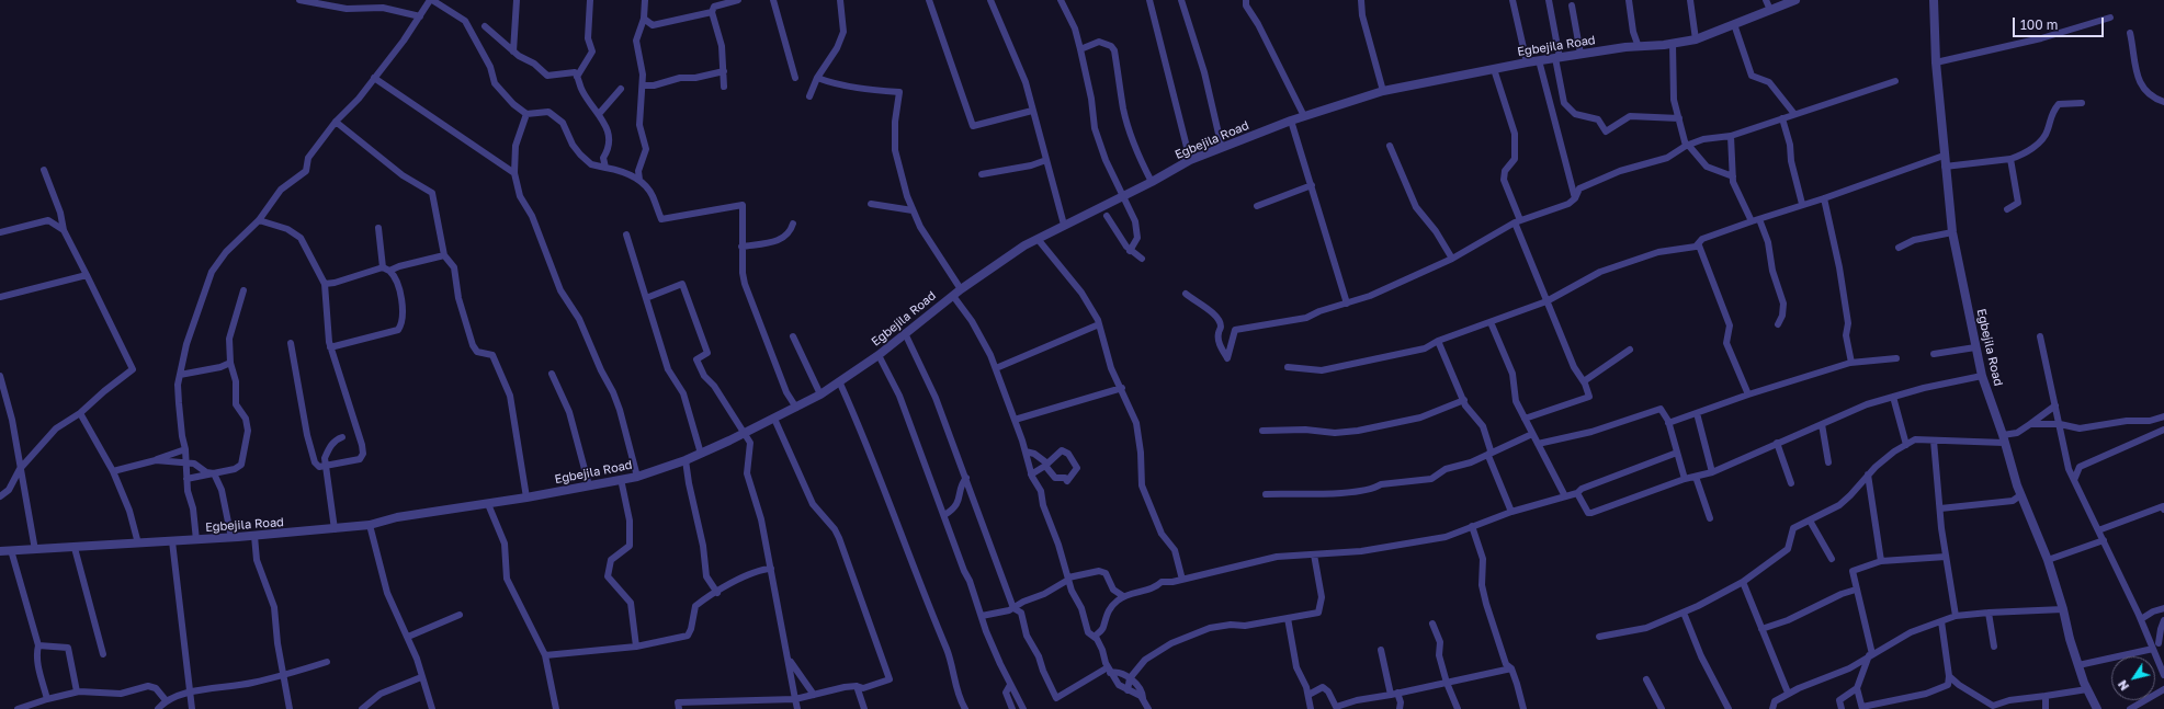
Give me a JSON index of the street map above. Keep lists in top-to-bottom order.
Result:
{
  "streets": {
    "street": ["Egbejila Road"]
  },
  "scale_bar": "100 m",
  "north": "bottom left"
}
